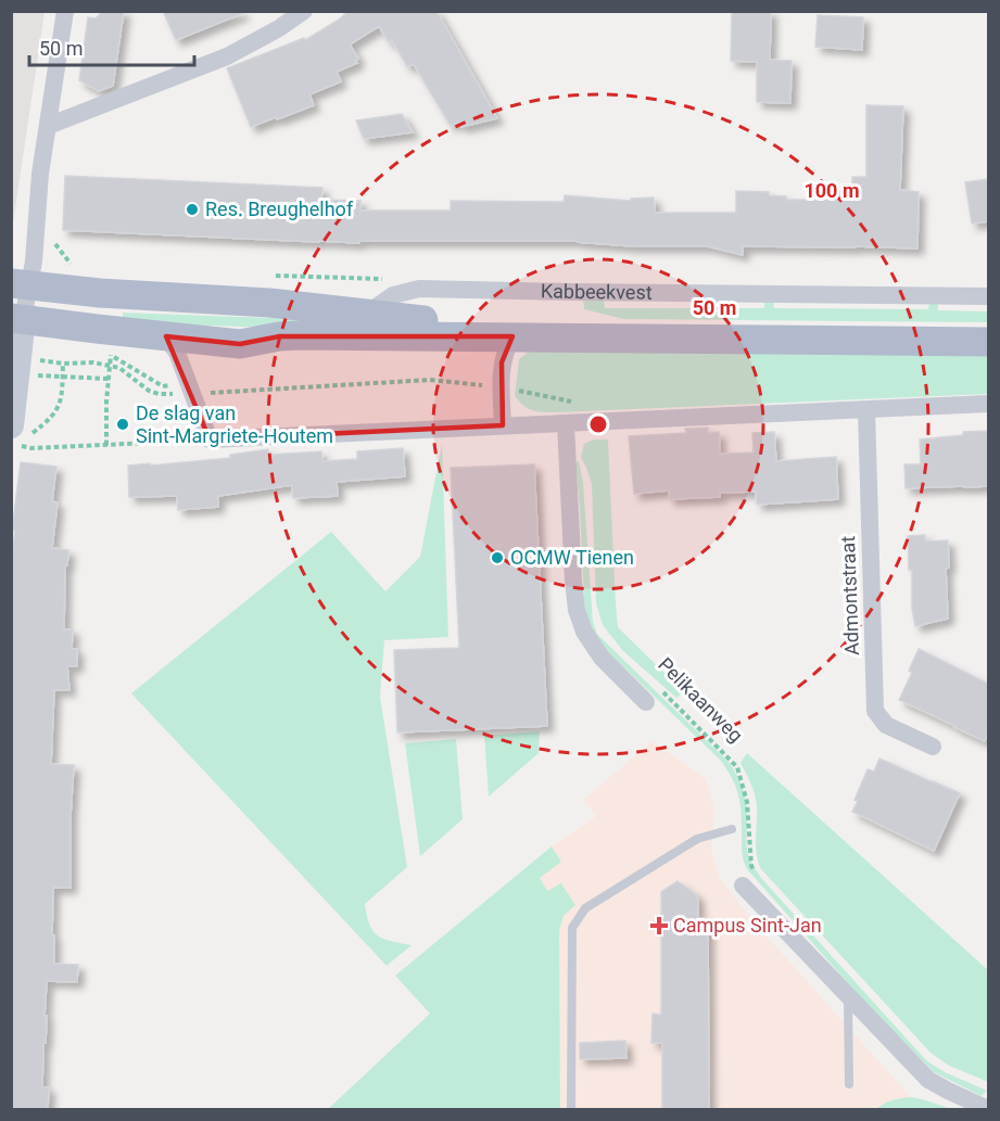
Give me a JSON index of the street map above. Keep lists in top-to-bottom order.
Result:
{
  "streets": {
    "main road": ["Kabbeekvest"],
    "street": ["Admontstraat", "Pelikaanweg"]
  },
  "places": {
    "other": ["Res. Breughelhof", "De slag van Sint-Margriete-Houtem", "OCMW Tienen"],
    "health": ["Campus Sint-Jan"]
  },
  "scale_bar": "50 m",
  "rings": ["100 m", "50 m"]
}
